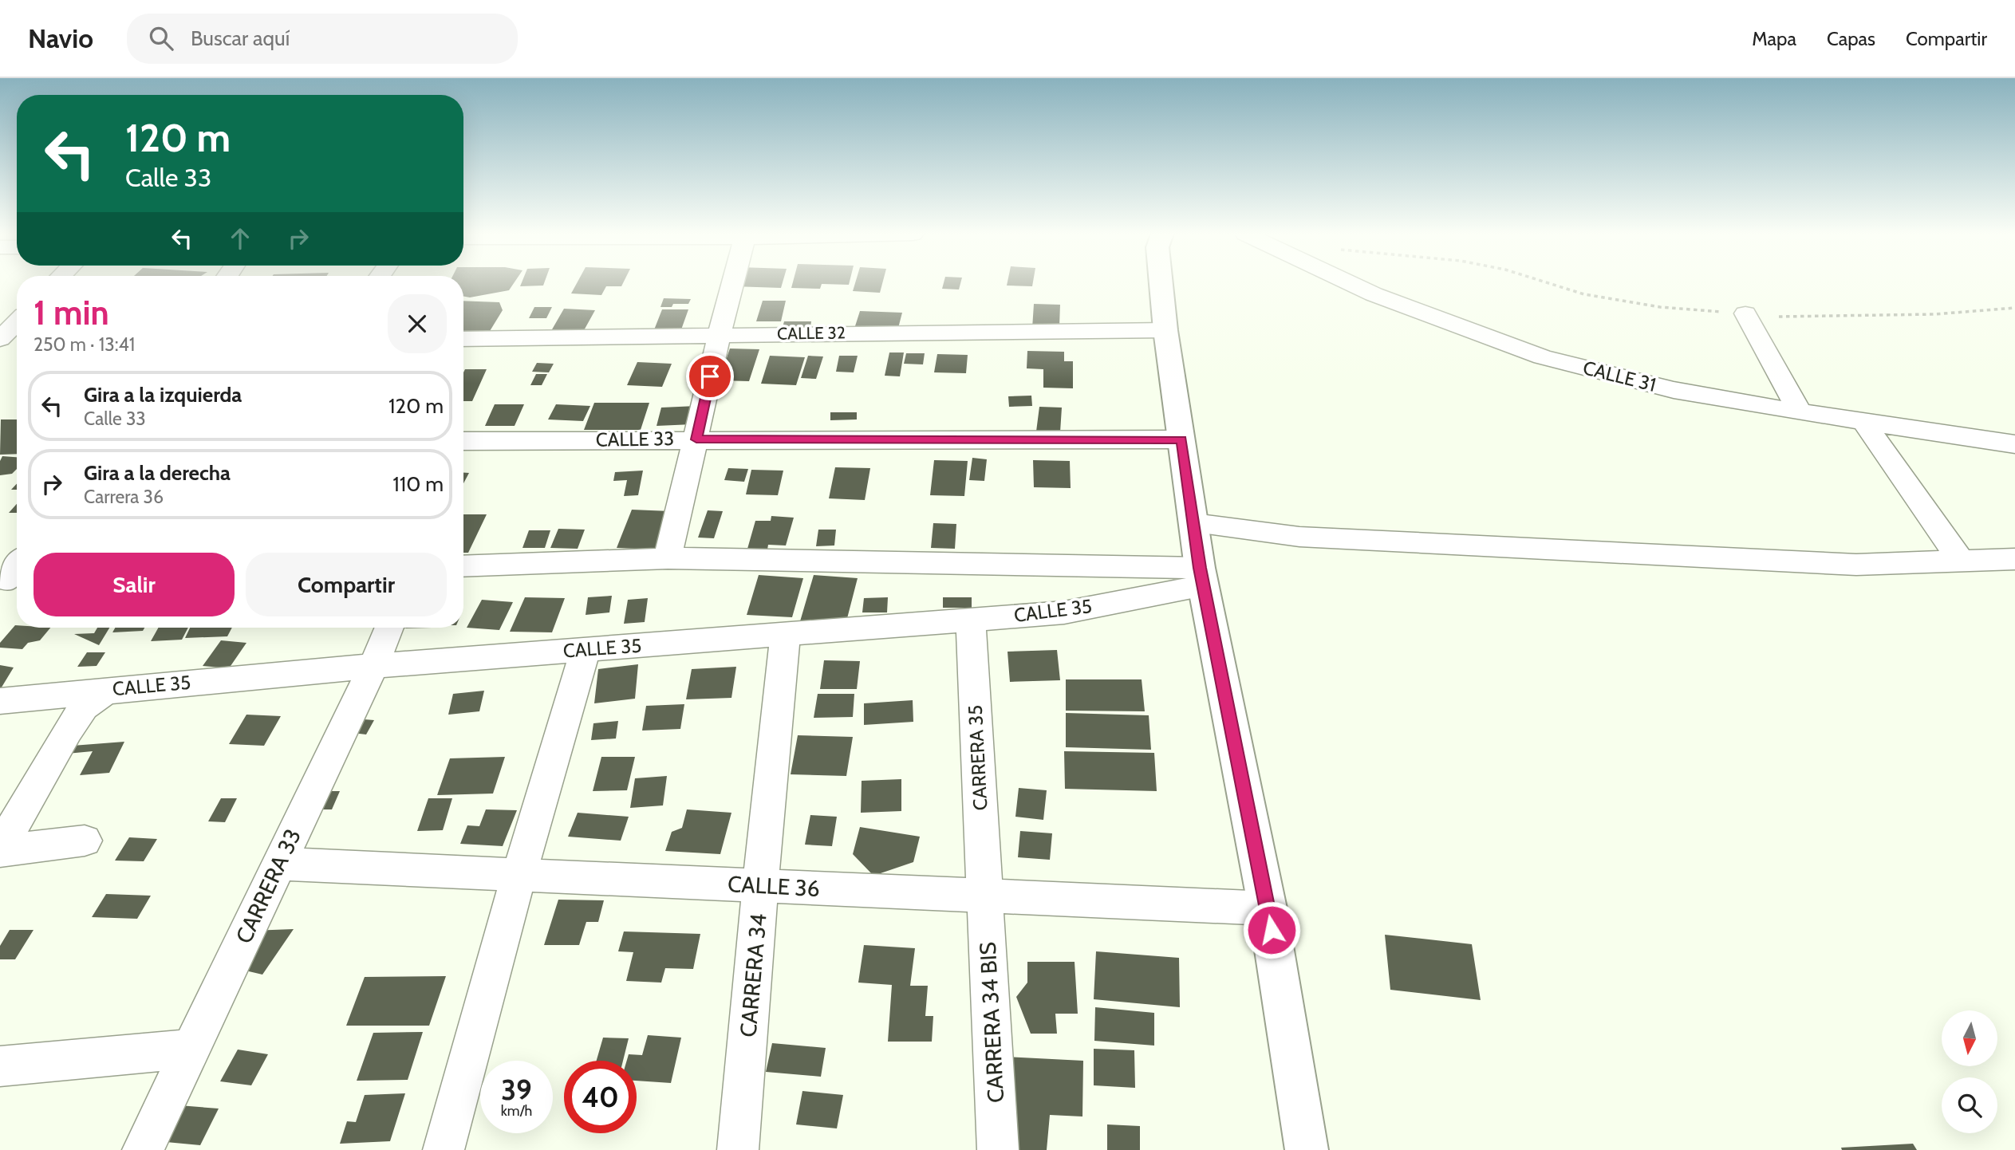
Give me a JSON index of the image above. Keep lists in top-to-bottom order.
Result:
{
  "streets": {
    "street": [
      "CALLE 32",
      "CALLE 31",
      "CALLE 33",
      "CALLE 35",
      "CARRERA 35",
      "CARRERA 33",
      "CALLE 36",
      "CARRERA 34",
      "CARRERA 34 BIS"
    ]
  },
  "crossings": [
    ["CALLE 35", "CARRERA 35"],
    ["CALLE 35", "CARRERA 33"],
    ["CALLE 35", "CARRERA 34"],
    ["CARRERA 35", "CALLE 36"],
    ["CARRERA 35", "CARRERA 34 BIS"],
    ["CARRERA 33", "CALLE 36"],
    ["CALLE 36", "CARRERA 34"],
    ["CALLE 36", "CARRERA 34 BIS"]
  ],
  "north": "bottom",
  "page": {
    "header": "Navio",
    "search": "Buscar aquí",
    "nav": ["Mapa", "Capas", "Compartir"],
    "turn": ["120 m", "Calle 33"],
    "heading": ["1 min", "250 m · 13:41"],
    "list": [
      {
        "name": "Gira a la izquierda",
        "note": "Calle 33",
        "value": "120 m"
      },
      {
        "name": "Gira a la derecha",
        "note": "Carrera 36",
        "value": "110 m"
      }
    ],
    "buttons": ["Salir", "Compartir"],
    "speed": "39 km/h",
    "limit": "40"
  }
}
